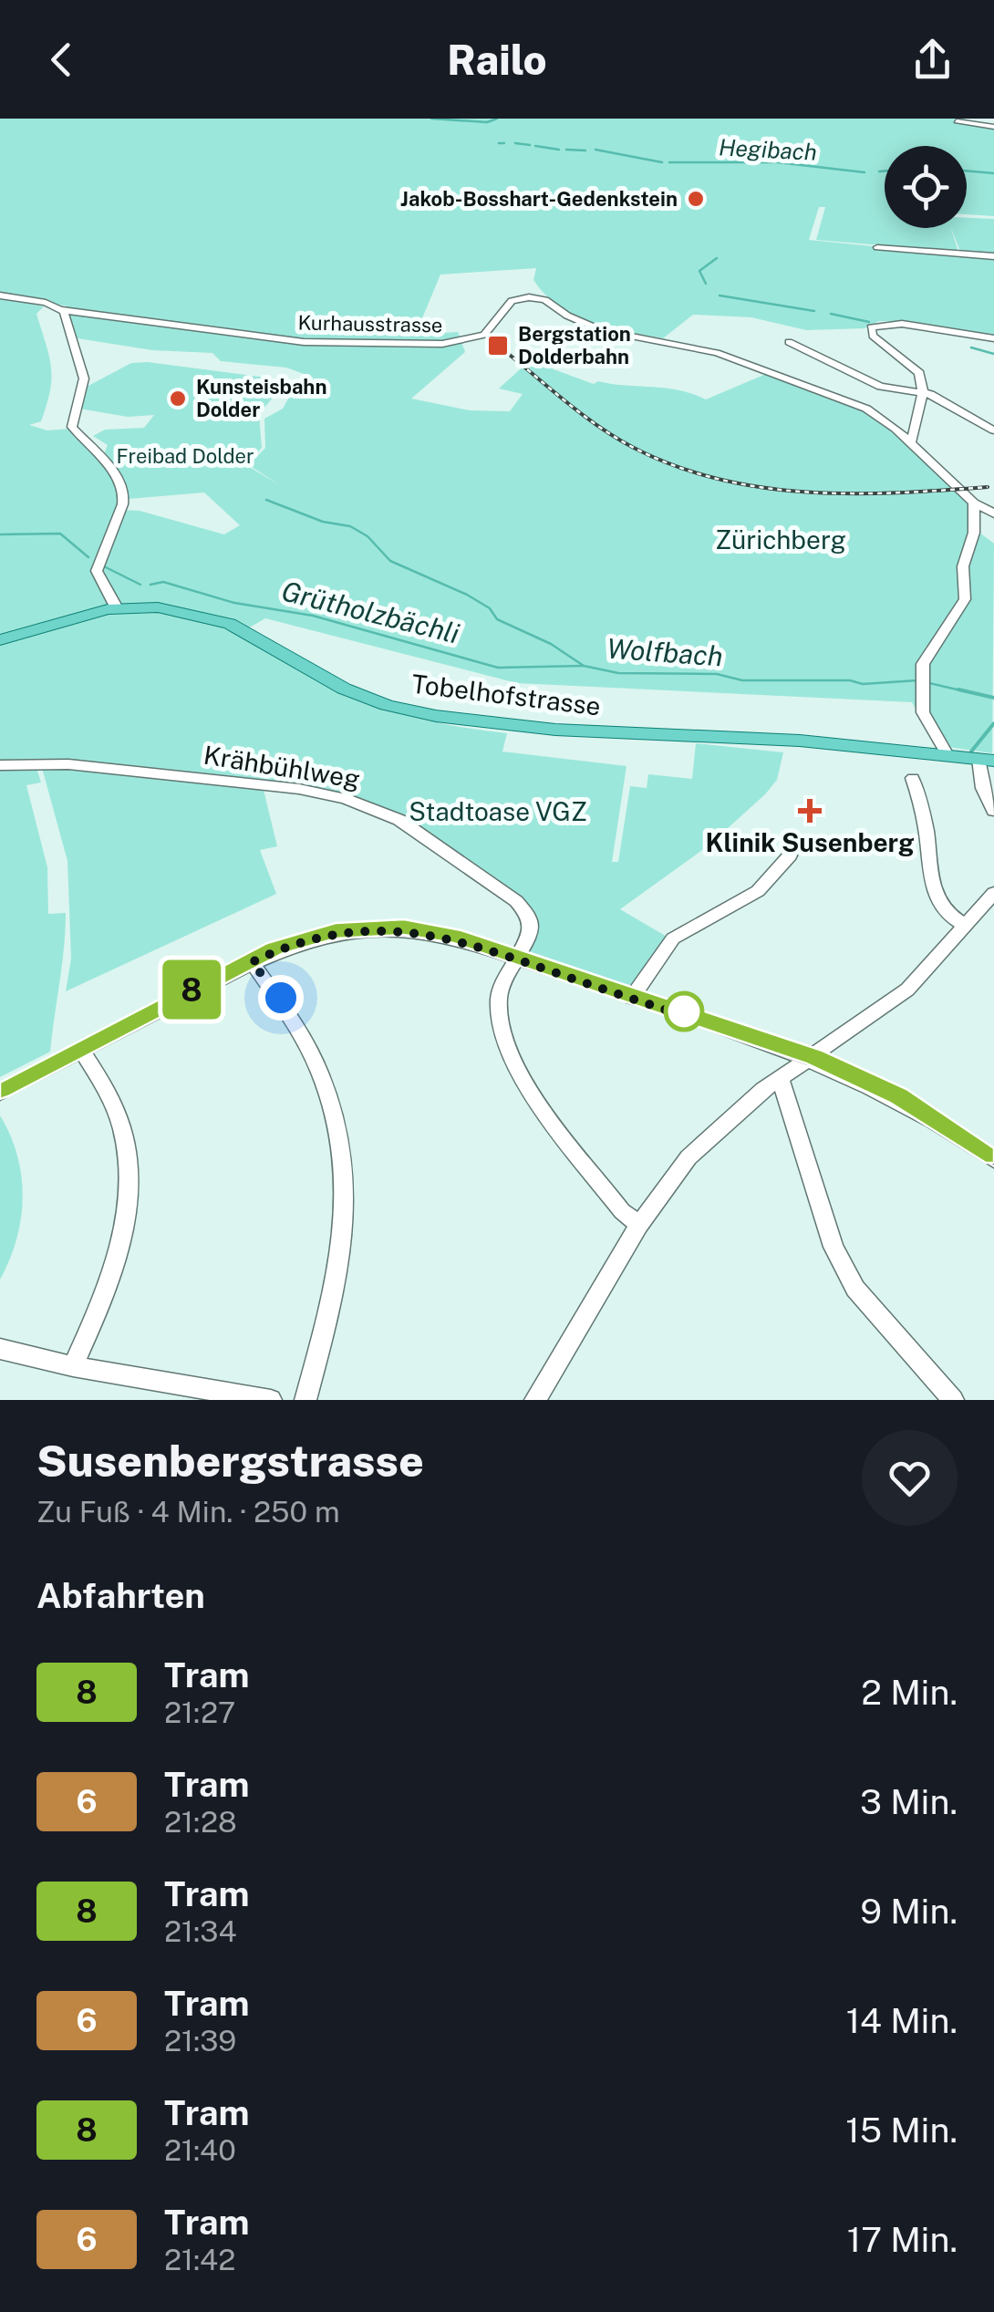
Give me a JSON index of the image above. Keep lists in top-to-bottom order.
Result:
{
  "streets": {
    "main road": ["Tobelhofstrasse"],
    "street": ["Kurhausstrasse", "Krähbühlweg"]
  },
  "water": ["Hegibach", "Grütholzbächli", "Wolfbach"],
  "parks": ["Freibad Dolder", "Zürichberg", "Stadtoase VGZ"],
  "places": {
    "other": ["Jakob-Bosshart-Gedenkstein", "Kunsteisbahn Dolder"],
    "transit": ["Bergstation Dolderbahn"],
    "health": ["Klinik Susenberg"]
  },
  "lines": ["tram line 8"],
  "page": {
    "header": "Railo",
    "on_map": "8",
    "heading": [
      ["Susenbergstrasse", "Zu Fuß · 4 Min. · 250 m"],
      "Abfahrten"
    ],
    "list": [
      {
        "mark": "8",
        "name": "Tram",
        "note": "21:27",
        "value": "2 Min."
      },
      {
        "mark": "6",
        "name": "Tram",
        "note": "21:28",
        "value": "3 Min."
      },
      {
        "mark": "8",
        "name": "Tram",
        "note": "21:34",
        "value": "9 Min."
      },
      {
        "mark": "6",
        "name": "Tram",
        "note": "21:39",
        "value": "14 Min."
      },
      {
        "mark": "8",
        "name": "Tram",
        "note": "21:40",
        "value": "15 Min."
      },
      {
        "mark": "6",
        "name": "Tram",
        "note": "21:42",
        "value": "17 Min."
      }
    ]
  }
}
